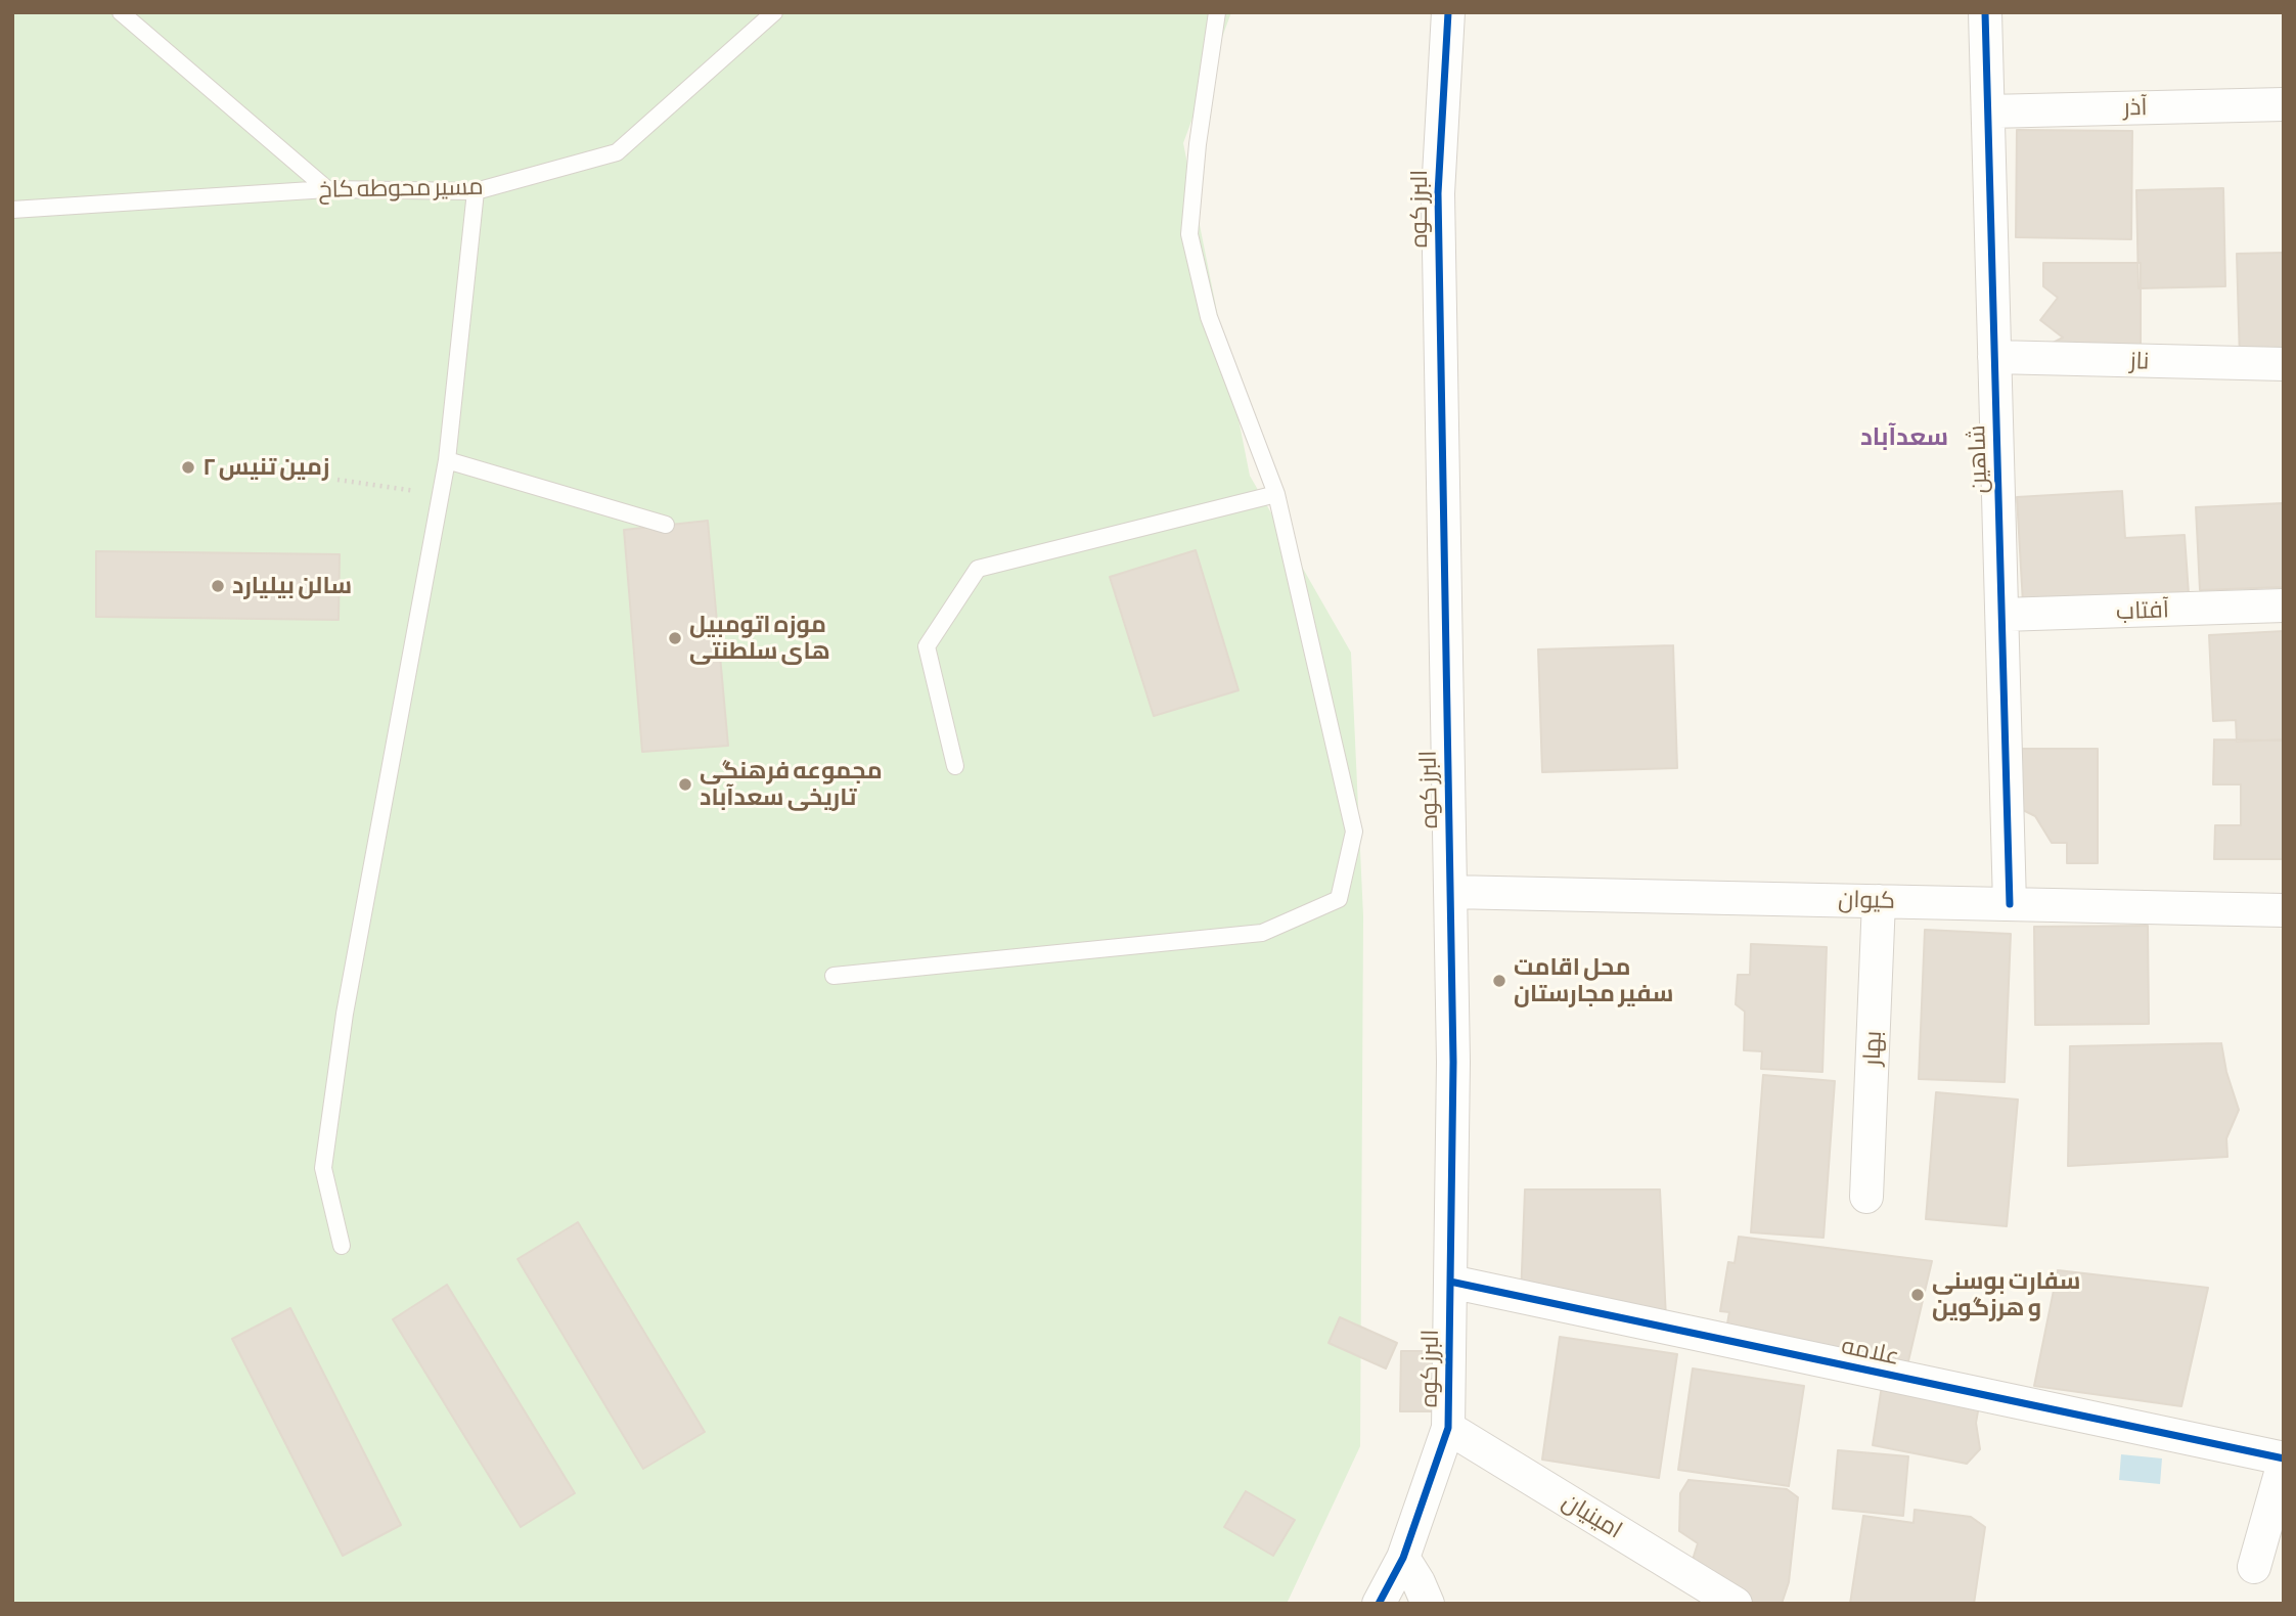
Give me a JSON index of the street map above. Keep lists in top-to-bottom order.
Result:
{
  "streets": {
    "street": [
      "آذر",
      "البرز کوه",
      "ناز",
      "شاهین",
      "آفتاب",
      "کیوان",
      "بهار",
      "علامه",
      "امینیان"
    ],
    "lane": ["مسیر محوطه کاخ"]
  },
  "crossings": [
    ["آذر", "شاهین"],
    ["البرز کوه", "کیوان"],
    ["البرز کوه", "علامه"],
    ["البرز کوه", "امینیان"],
    ["ناز", "شاهین"],
    ["شاهین", "آفتاب"],
    ["شاهین", "کیوان"],
    ["کیوان", "بهار"]
  ],
  "districts": ["سعدآباد"],
  "places": [
    "زمین تنیس ۲",
    "سالن بیلیارد",
    "موزه اتومبیل های سلطنتی",
    "مجموعه فرهنگی تاریخی سعدآباد",
    "محل اقامت سفیر مجارستان",
    "سفارت بوسنی و هرزگوین"
  ]
}
